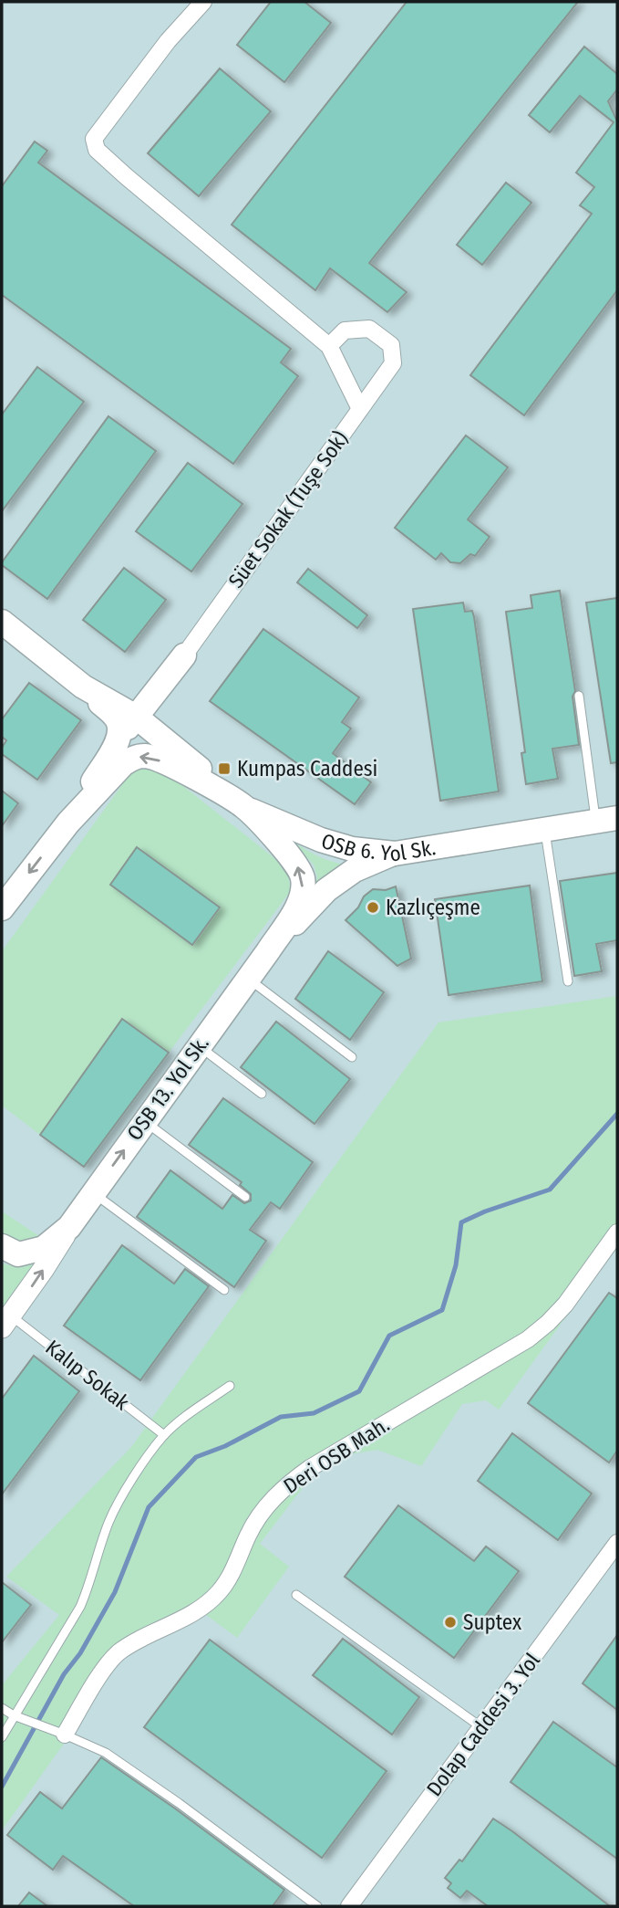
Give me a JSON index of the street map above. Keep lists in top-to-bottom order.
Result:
{
  "streets": {
    "main road": ["OSB 6. Yol Sk.", "OSB 13. Yol Sk."],
    "street": ["Süet Sokak (Tuşe Sok)", "Deri OSB Mah.", "Dolap Caddesi 3. Yol"],
    "lane": ["Kalıp Sokak"]
  },
  "places": {
    "transit": ["Kumpas Caddesi"],
    "other": ["Kazlıçeşme", "Suptex"]
  }
}
